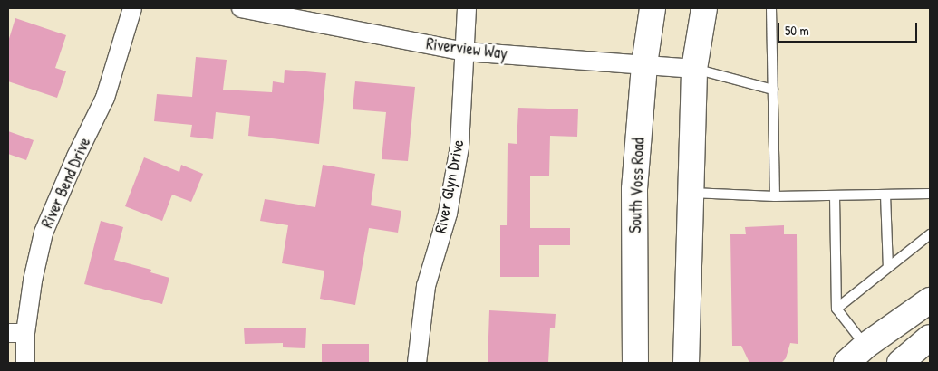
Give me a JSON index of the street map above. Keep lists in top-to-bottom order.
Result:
{
  "streets": {
    "main road": ["South Voss Road"],
    "street": ["Riverview Way", "River Bend Drive", "River Glyn Drive"]
  },
  "crossings": [
    ["Riverview Way", "South Voss Road"],
    ["Riverview Way", "River Glyn Drive"]
  ],
  "scale_bar": "50 m"
}
